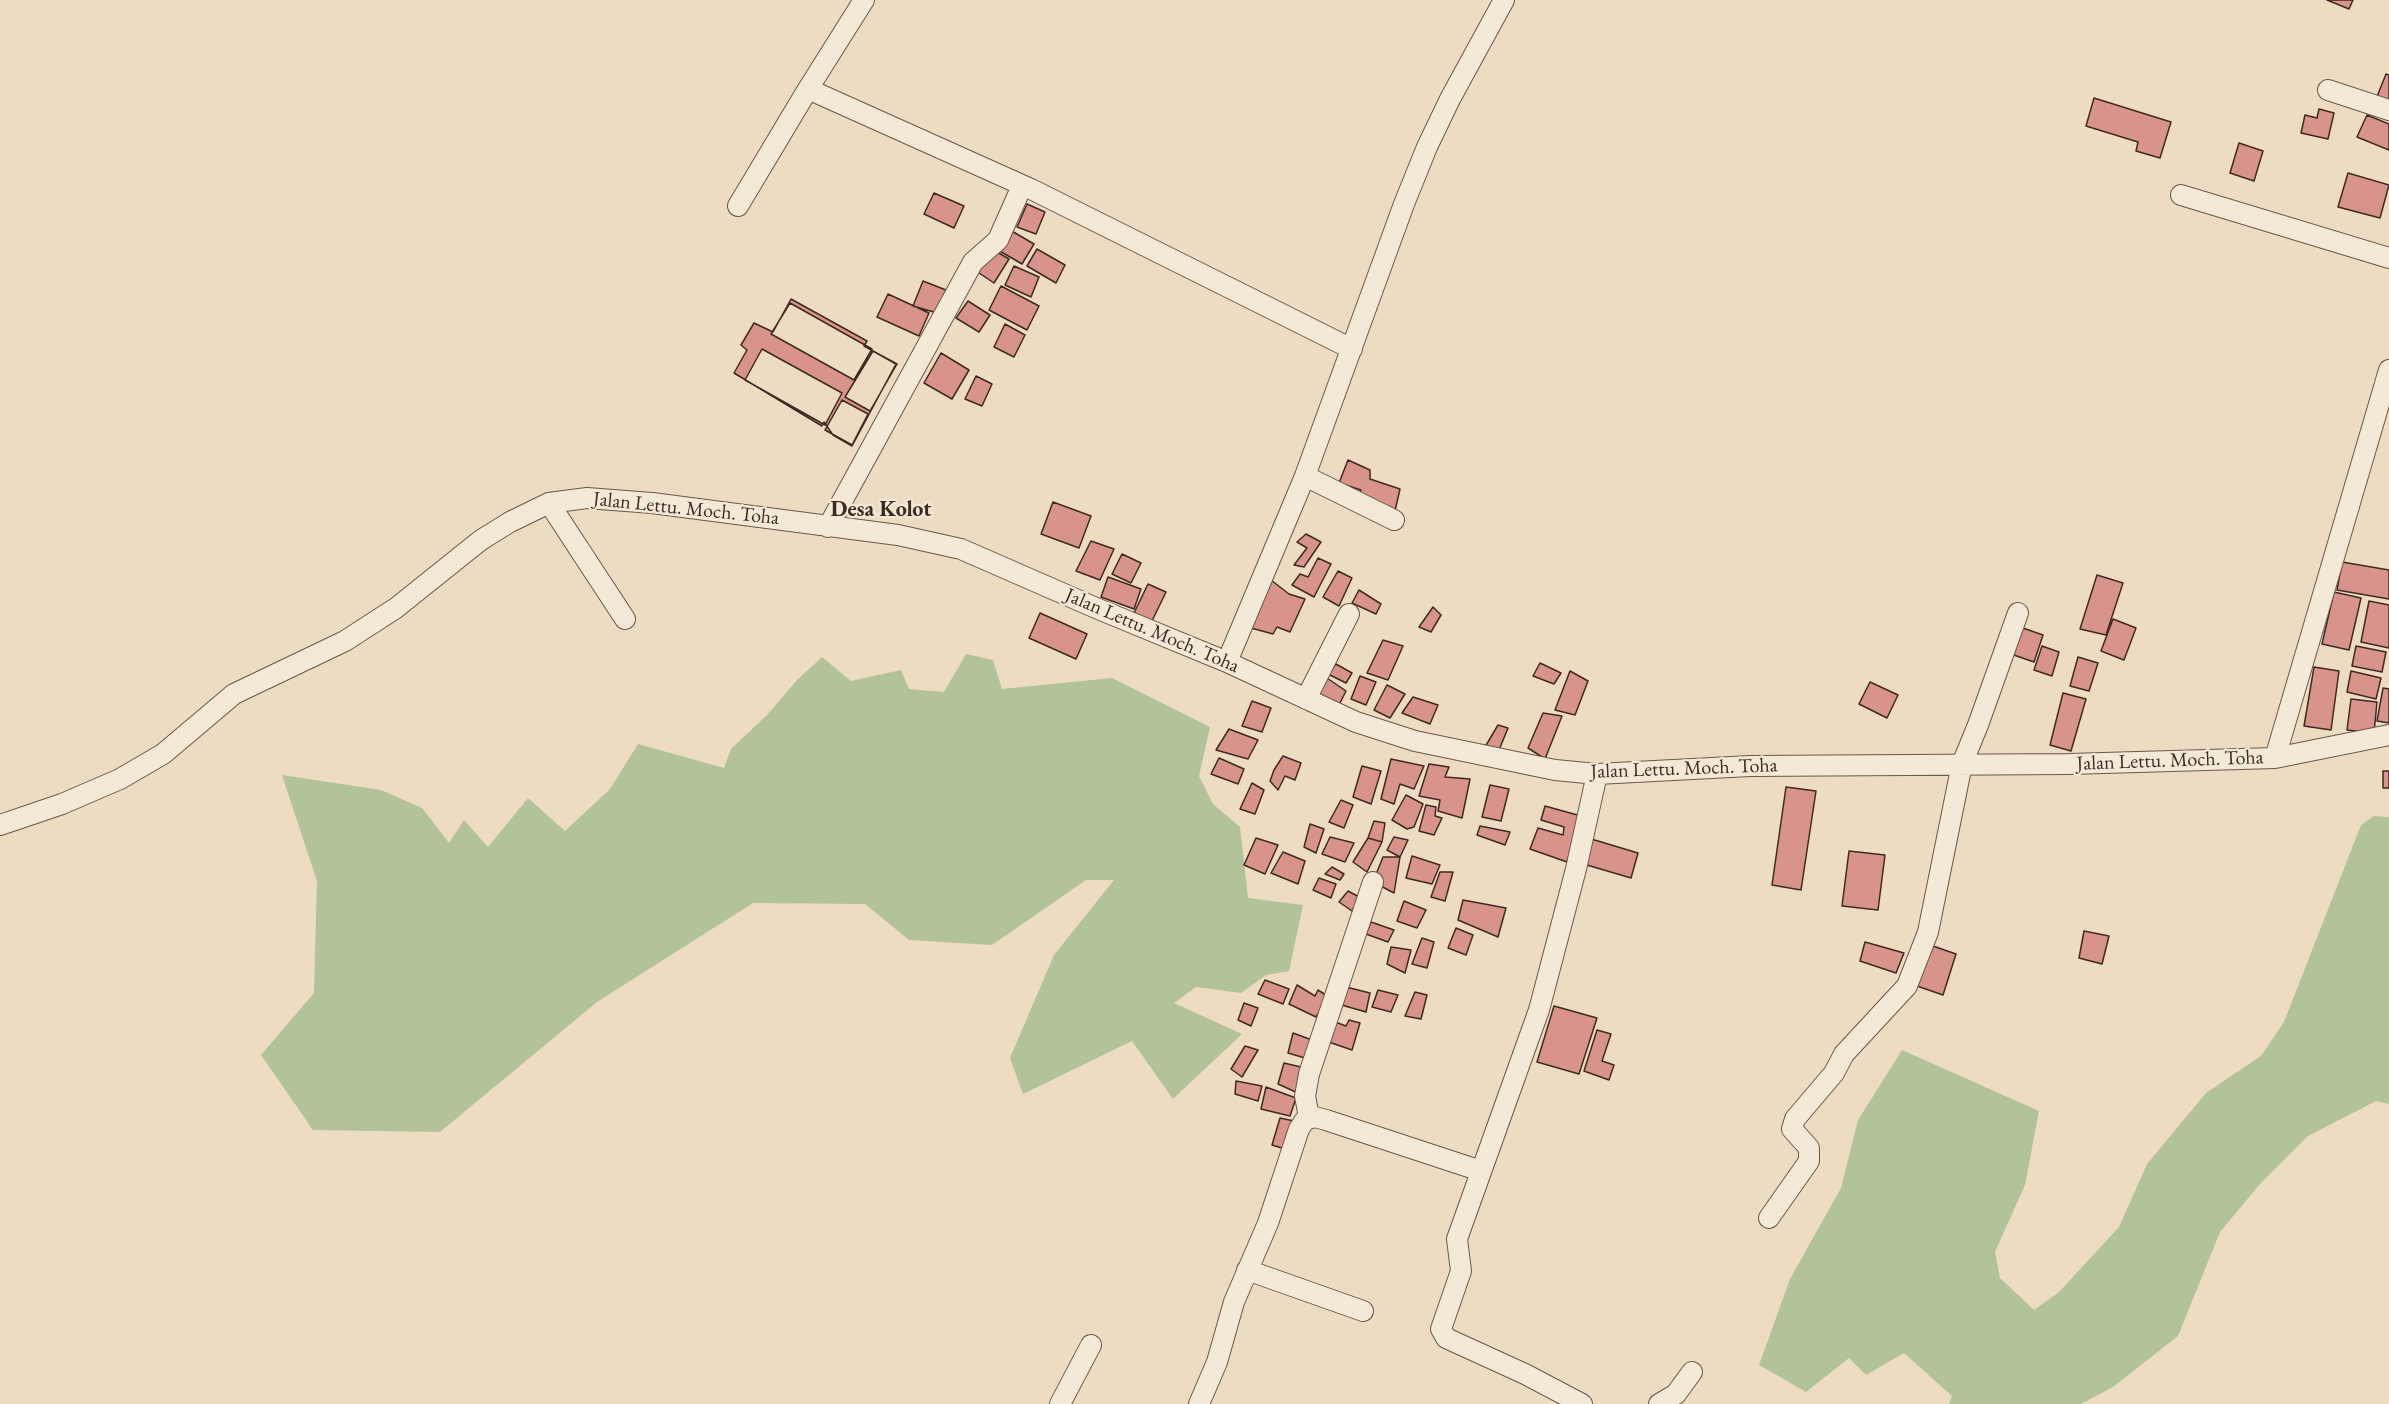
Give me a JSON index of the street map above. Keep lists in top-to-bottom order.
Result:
{
  "streets": {
    "street": ["Jalan Lettu. Moch. Toha"]
  },
  "districts": ["Desa Kolot"]
}
